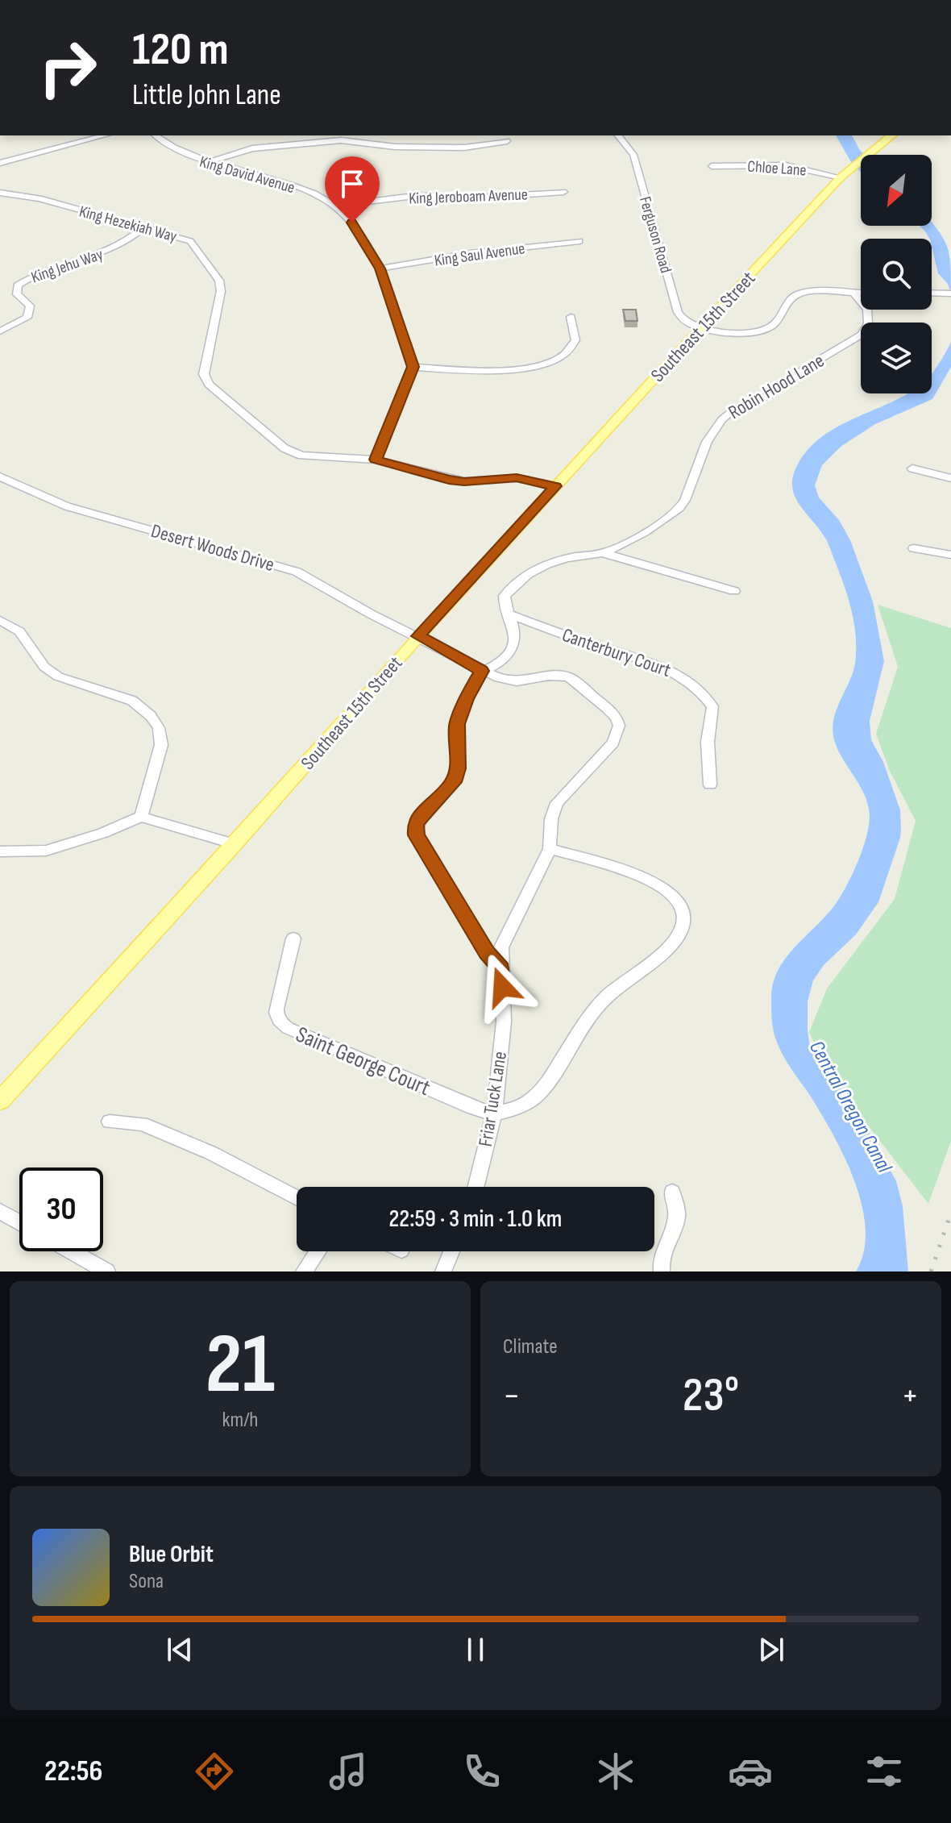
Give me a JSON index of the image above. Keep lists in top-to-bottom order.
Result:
{
  "streets": {
    "main road": ["Southeast 15th Street"],
    "street": [
      "Chloe Lane",
      "King David Avenue",
      "King Jeroboam Avenue",
      "King Hezekiah Way",
      "Ferguson Road",
      "King Saul Avenue",
      "King Jehu Way",
      "Robin Hood Lane",
      "Desert Woods Drive",
      "Canterbury Court",
      "Saint George Court",
      "Friar Tuck Lane"
    ]
  },
  "crossings": [
    ["Chloe Lane", "Southeast 15th Street"],
    ["King David Avenue", "King Jeroboam Avenue"],
    ["King David Avenue", "King Saul Avenue"],
    ["King Hezekiah Way", "King Jehu Way"],
    ["King Hezekiah Way", "Southeast 15th Street"],
    ["Ferguson Road", "Southeast 15th Street"],
    ["Southeast 15th Street", "Desert Woods Drive"],
    ["Southeast 15th Street", "Friar Tuck Lane"],
    ["Robin Hood Lane", "Canterbury Court"],
    ["Robin Hood Lane", "Friar Tuck Lane"],
    ["Desert Woods Drive", "Friar Tuck Lane"],
    ["Saint George Court", "Friar Tuck Lane"]
  ],
  "water": ["Central Oregon Canal"],
  "north": "bottom left",
  "page": {
    "turn": ["120 m", "Little John Lane"],
    "limit": "30",
    "trip": "22:59 · 3 min · 1.0 km",
    "tile": [
      ["21", "km/h"],
      "Climate"
    ],
    "heat": ["−", "23°", "+"],
    "song": ["Blue Orbit", "Sona"],
    "tabs": "22:56"
  }
}
